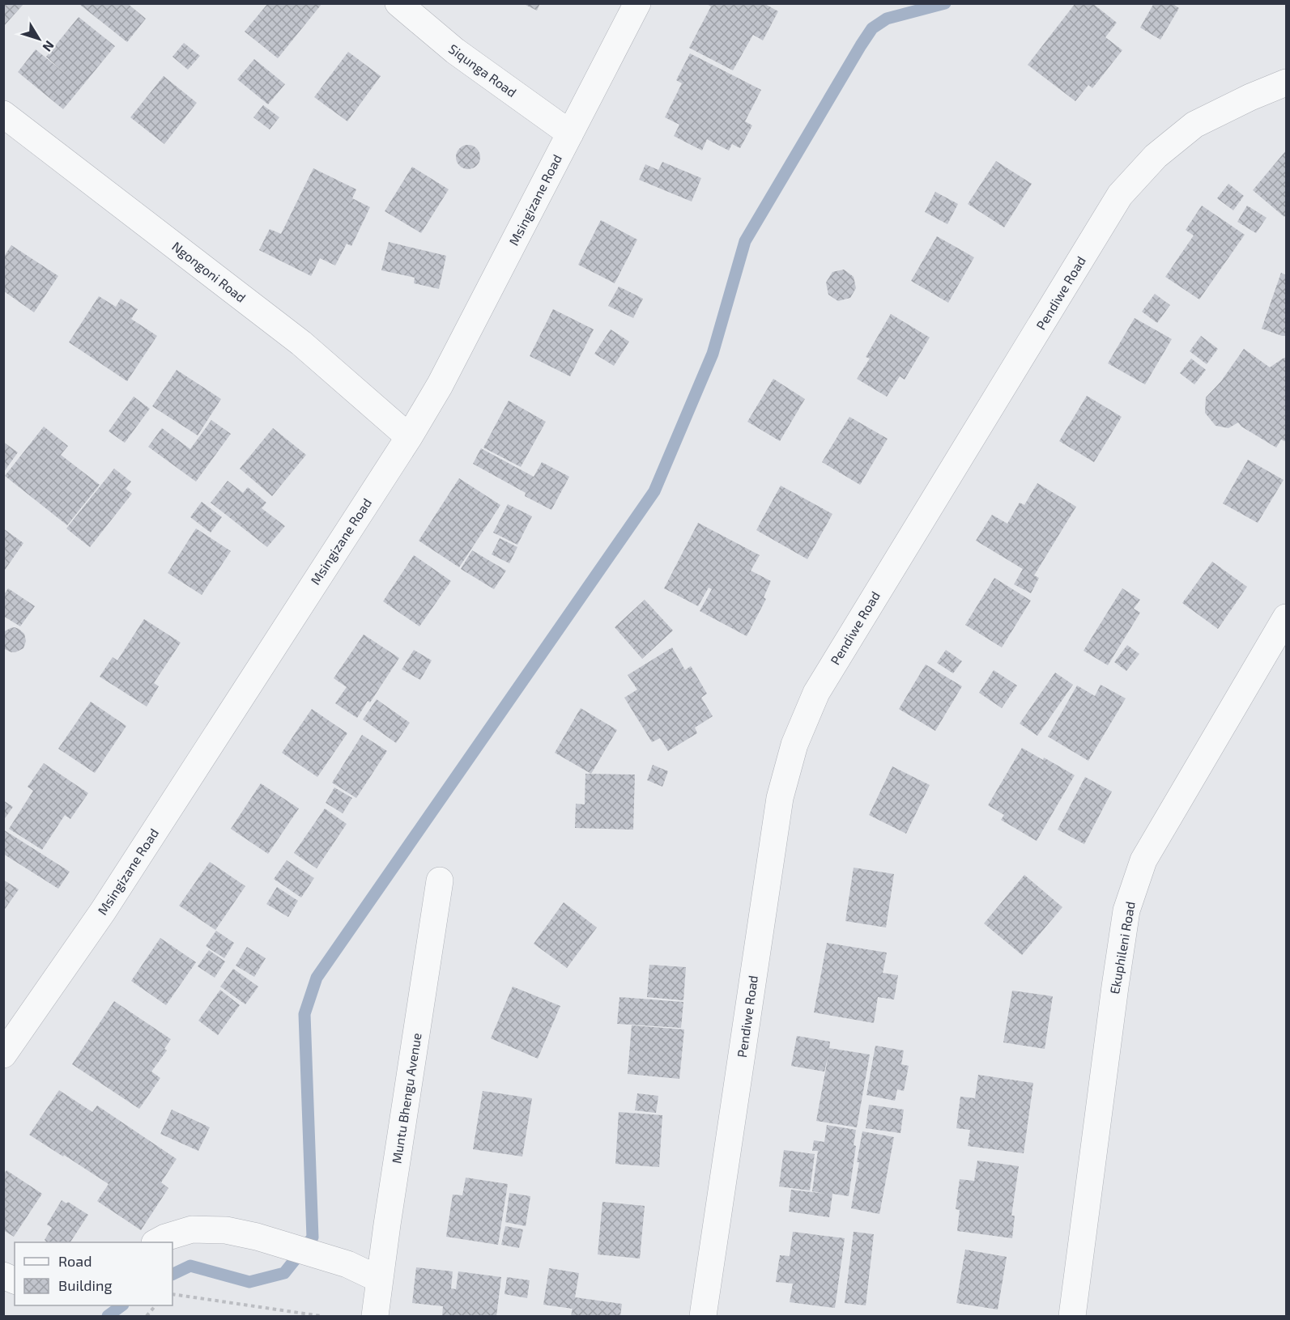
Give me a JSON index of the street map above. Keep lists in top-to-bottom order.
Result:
{
  "streets": {
    "street": [
      "Siqunga Road",
      "Msingizane Road",
      "Ngongoni Road",
      "Pendiwe Road",
      "Ekuphileni Road",
      "Muntu Bhengu Avenue"
    ]
  },
  "crossings": [
    ["Siqunga Road", "Msingizane Road"],
    ["Msingizane Road", "Ngongoni Road"]
  ],
  "legend": ["Road", "Building"],
  "north": "bottom right"
}
